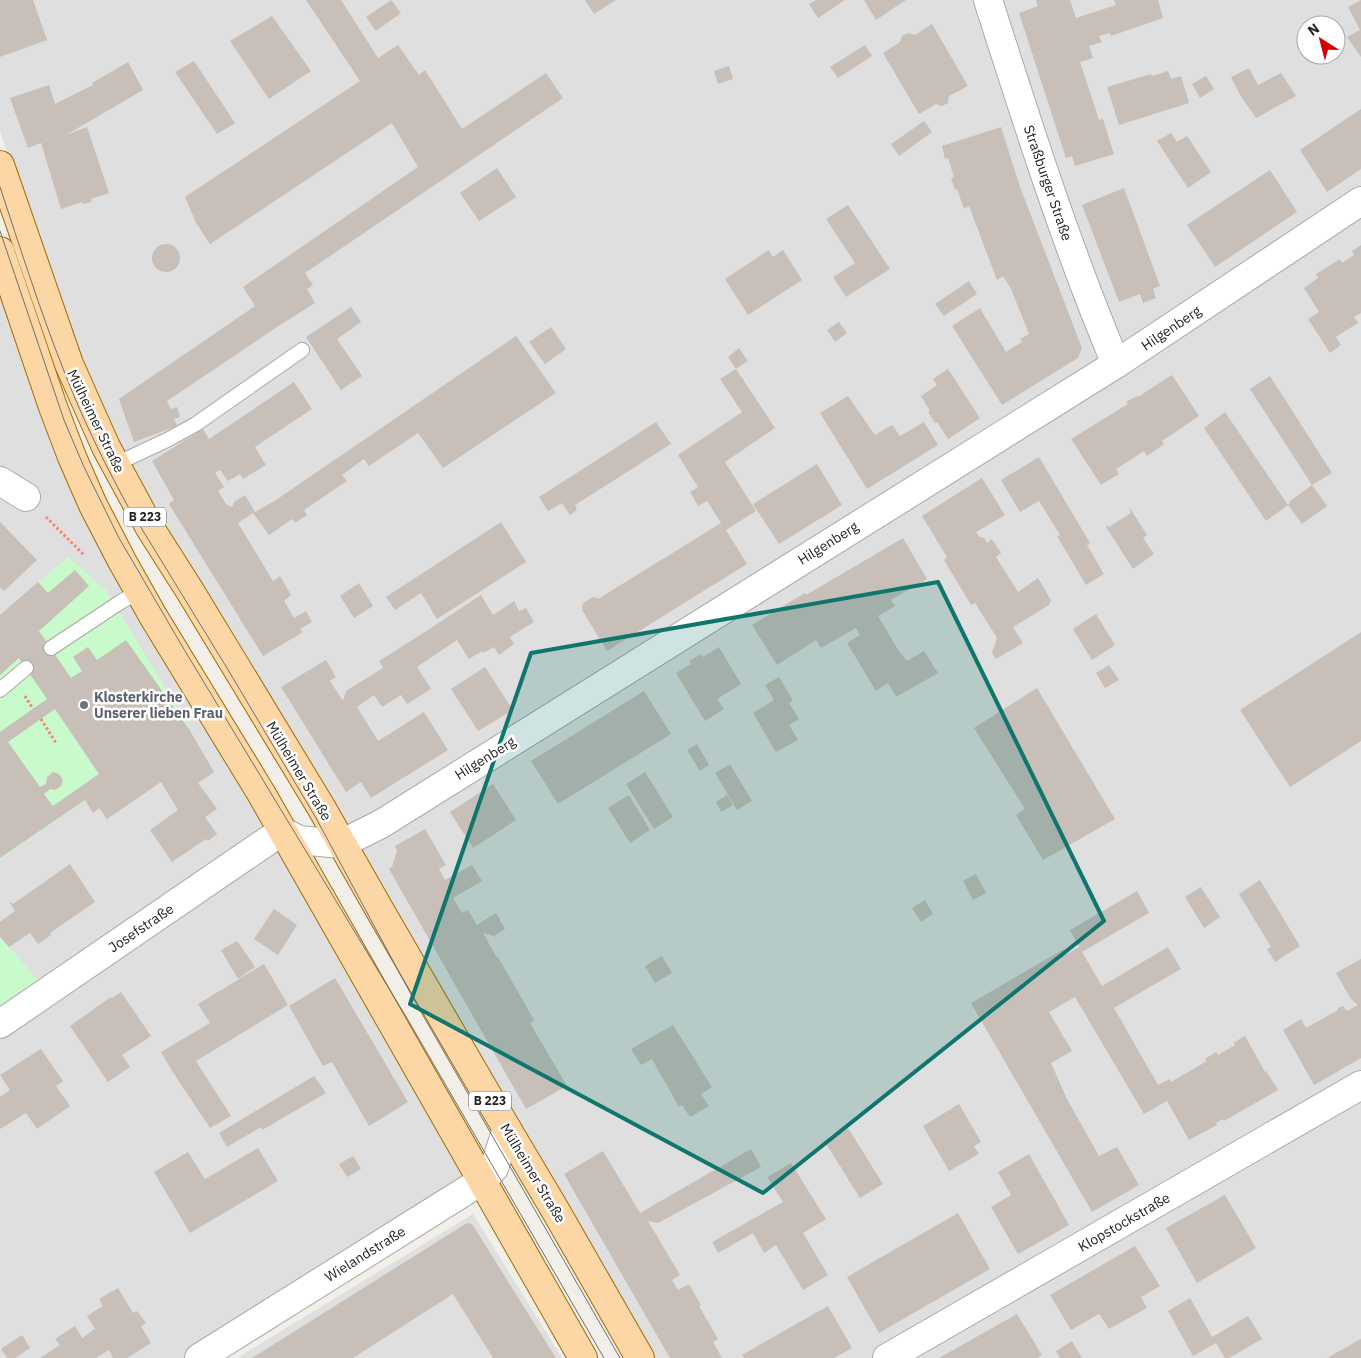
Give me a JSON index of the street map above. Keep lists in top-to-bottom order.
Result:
{
  "streets": {
    "main road": ["Mülheimer Straße", "B 223"],
    "street": [
      "Straßburger Straße",
      "Hilgenberg",
      "Josefstraße",
      "Klopstockstraße",
      "Wielandstraße"
    ]
  },
  "crossings": [
    ["Straßburger Straße", "Hilgenberg"],
    ["Hilgenberg", "Mülheimer Straße"],
    ["Mülheimer Straße", "Wielandstraße"],
    ["B 223", "Josefstraße"],
    ["B 223", "Wielandstraße"]
  ],
  "places": ["Klosterkirche Unserer lieben Frau"],
  "north": "top left"
}
